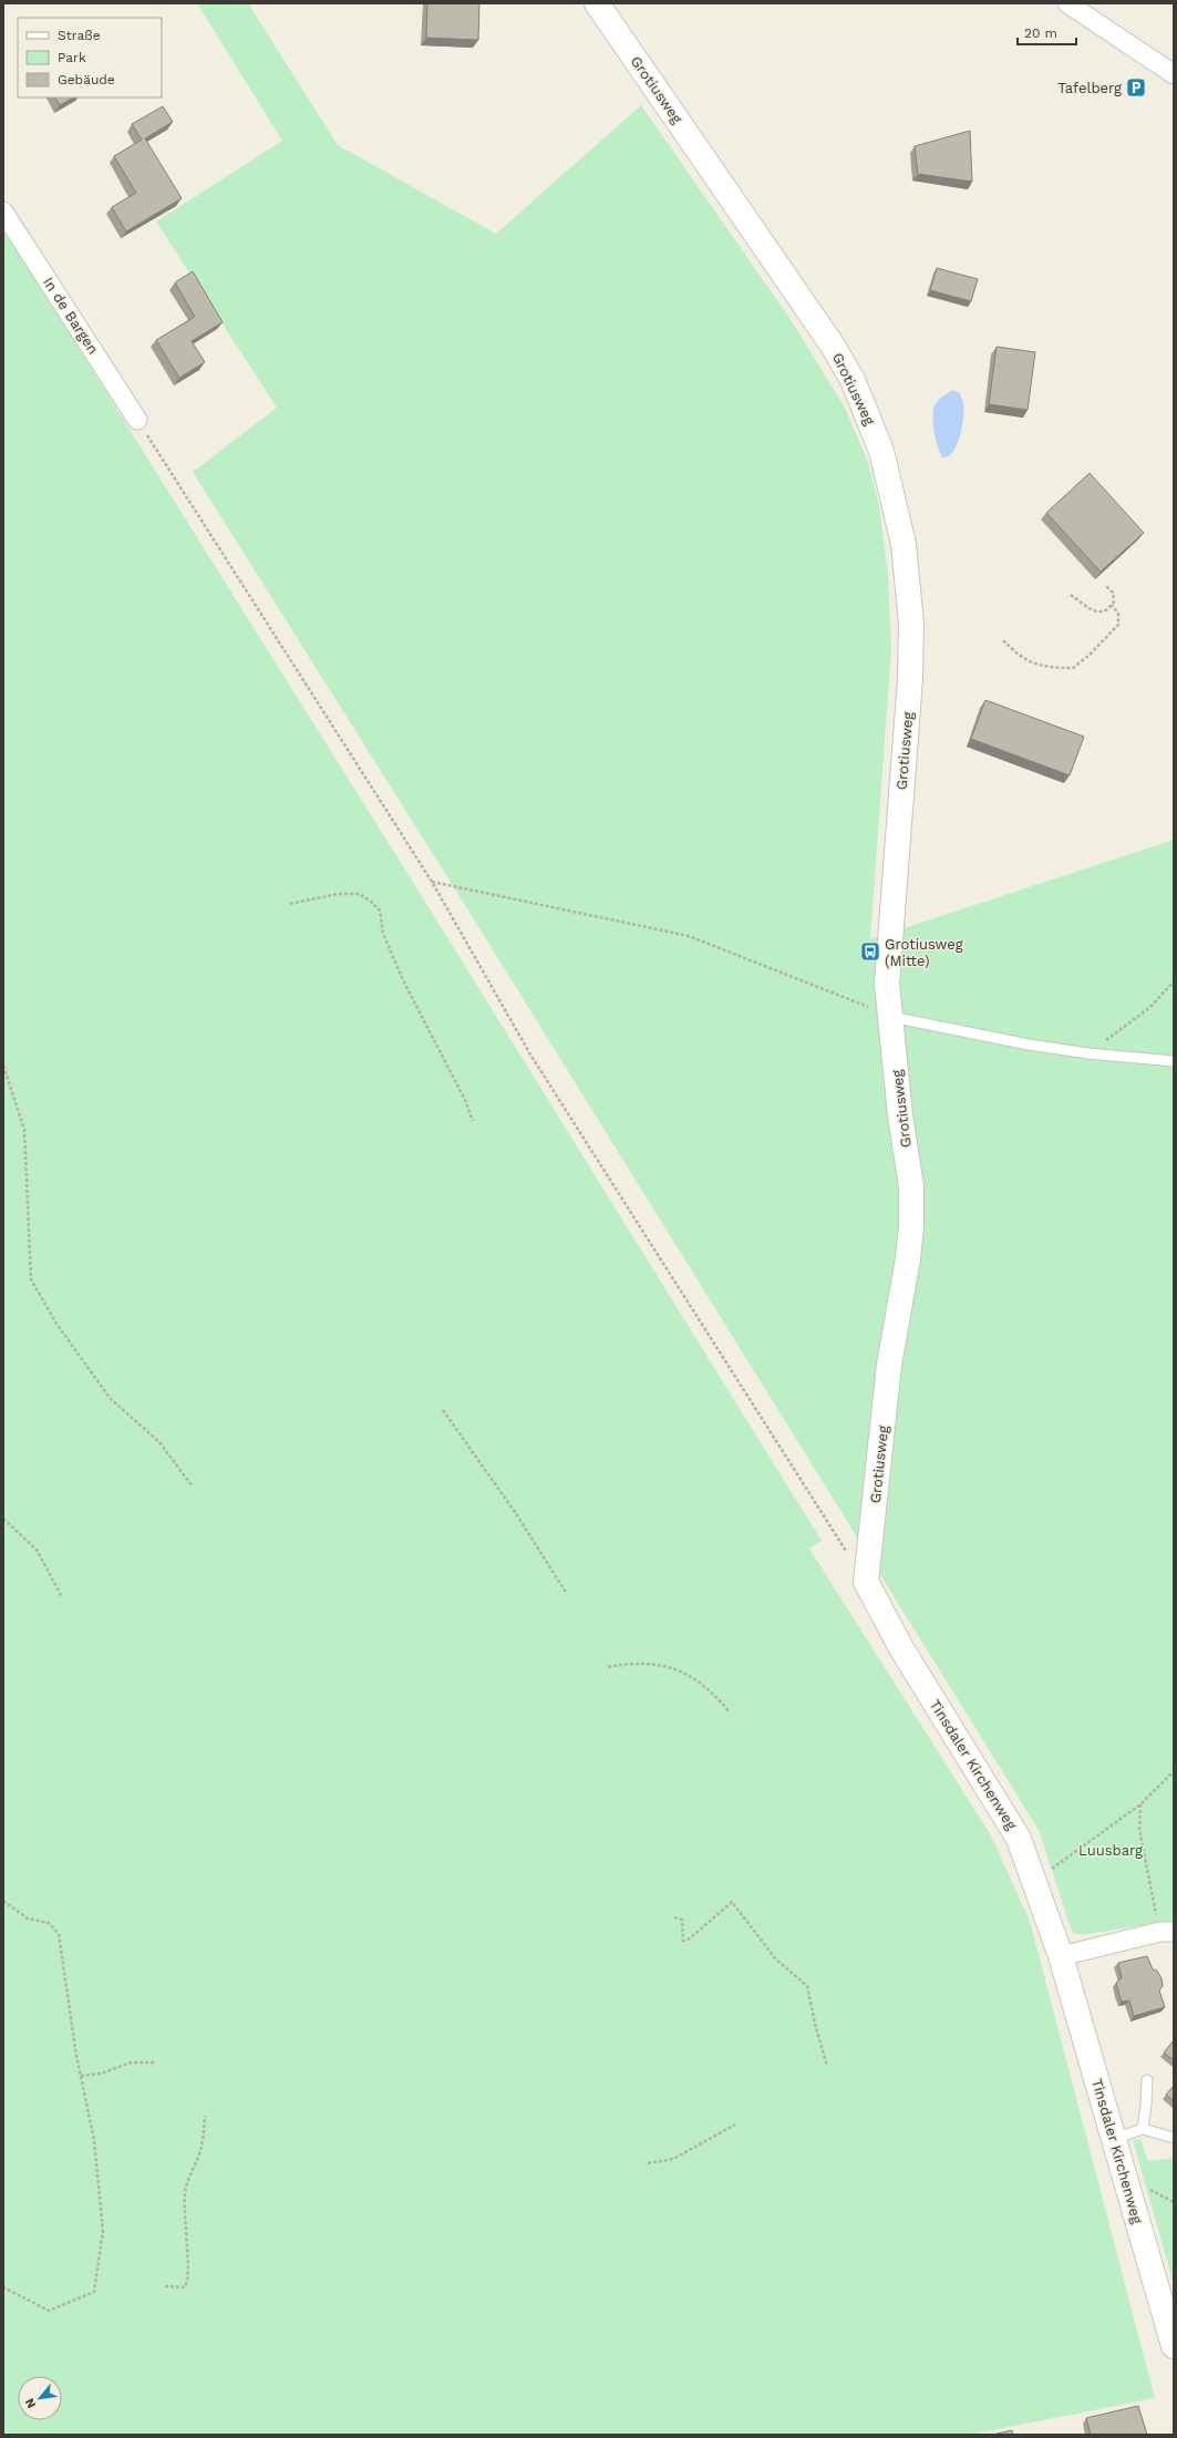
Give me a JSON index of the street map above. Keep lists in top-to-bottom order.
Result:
{
  "streets": {
    "street": ["Grotiusweg", "In de Bargen", "Tinsdaler Kirchenweg"]
  },
  "crossings": [
    ["Grotiusweg", "Tinsdaler Kirchenweg"]
  ],
  "parks": ["Luusbarg"],
  "places": {
    "parking": ["Tafelberg"],
    "bus stop": ["Grotiusweg (Mitte)"]
  },
  "legend": ["Straße", "Park", "Gebäude"],
  "scale_bar": "20 m",
  "north": "bottom left"
}
